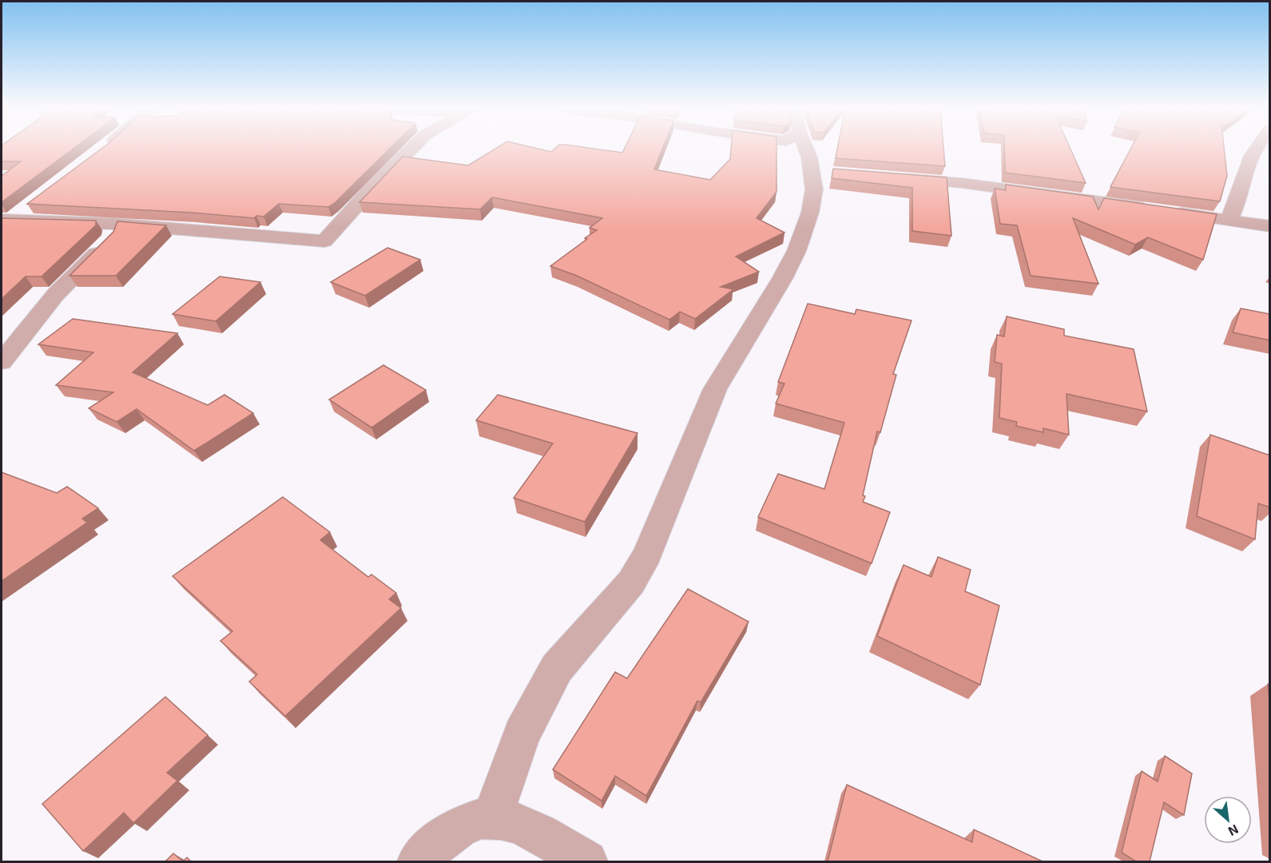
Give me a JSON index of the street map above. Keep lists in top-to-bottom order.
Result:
{
  "north": "bottom right"
}
